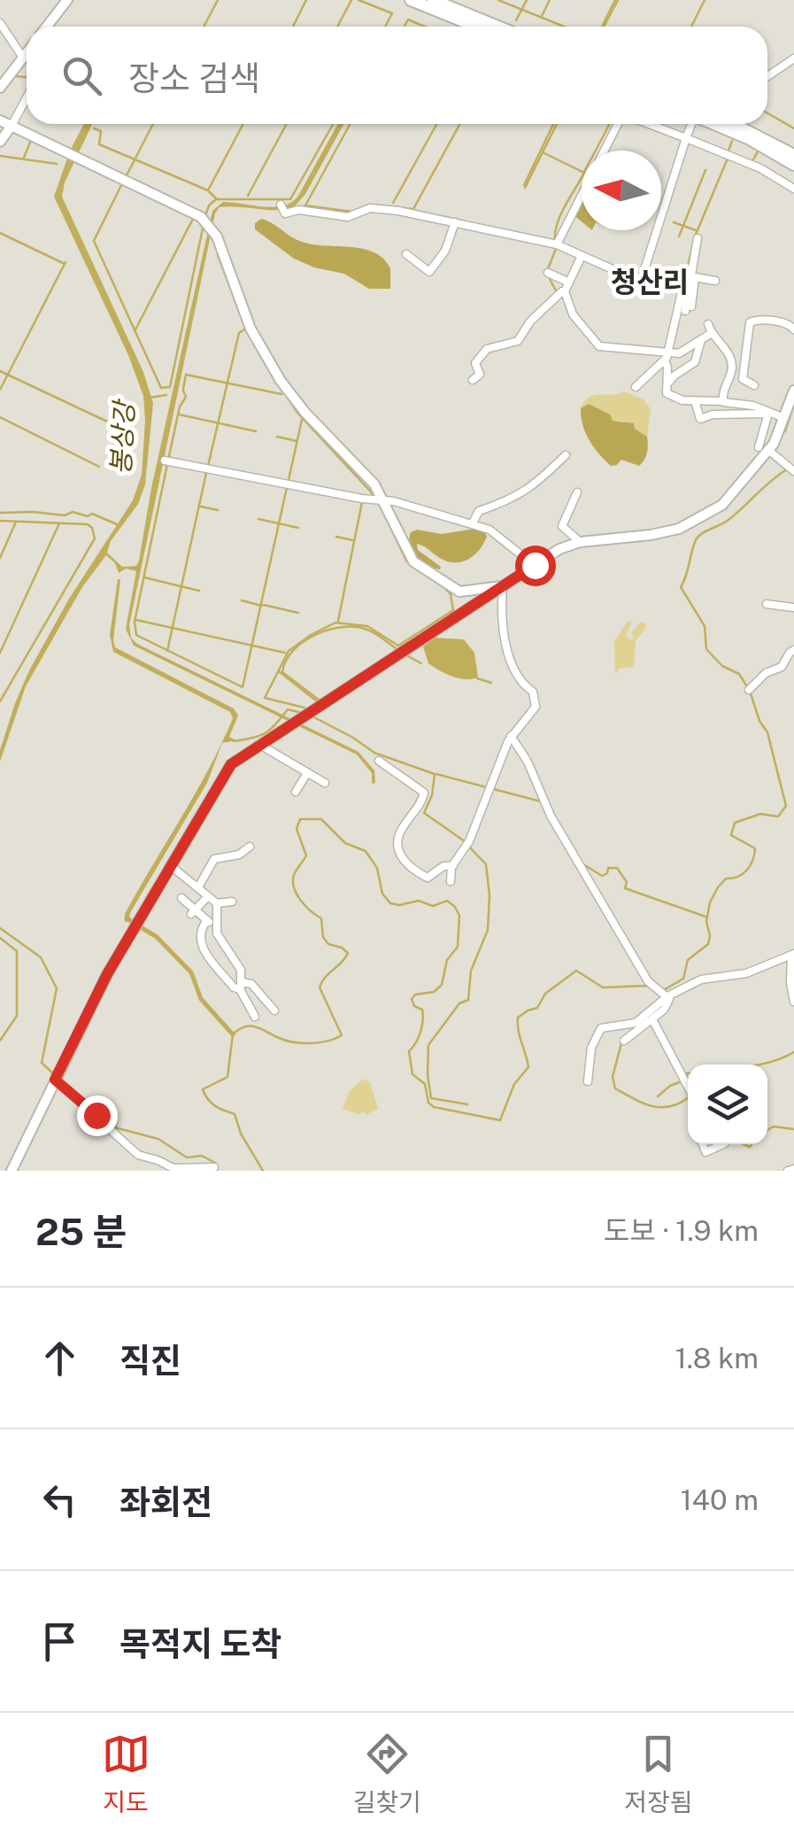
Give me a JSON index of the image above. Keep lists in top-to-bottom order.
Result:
{
  "districts": ["청산리"],
  "water": ["봉상강"],
  "north": "left",
  "page": {
    "search": "장소 검색",
    "heading": ["25 분", "도보 · 1.9 km"],
    "list": [
      ["직진", "1.8 km"],
      ["좌회전", "140 m"],
      "목적지 도착"
    ],
    "nav": ["지도", "길찾기", "저장됨"]
  }
}
